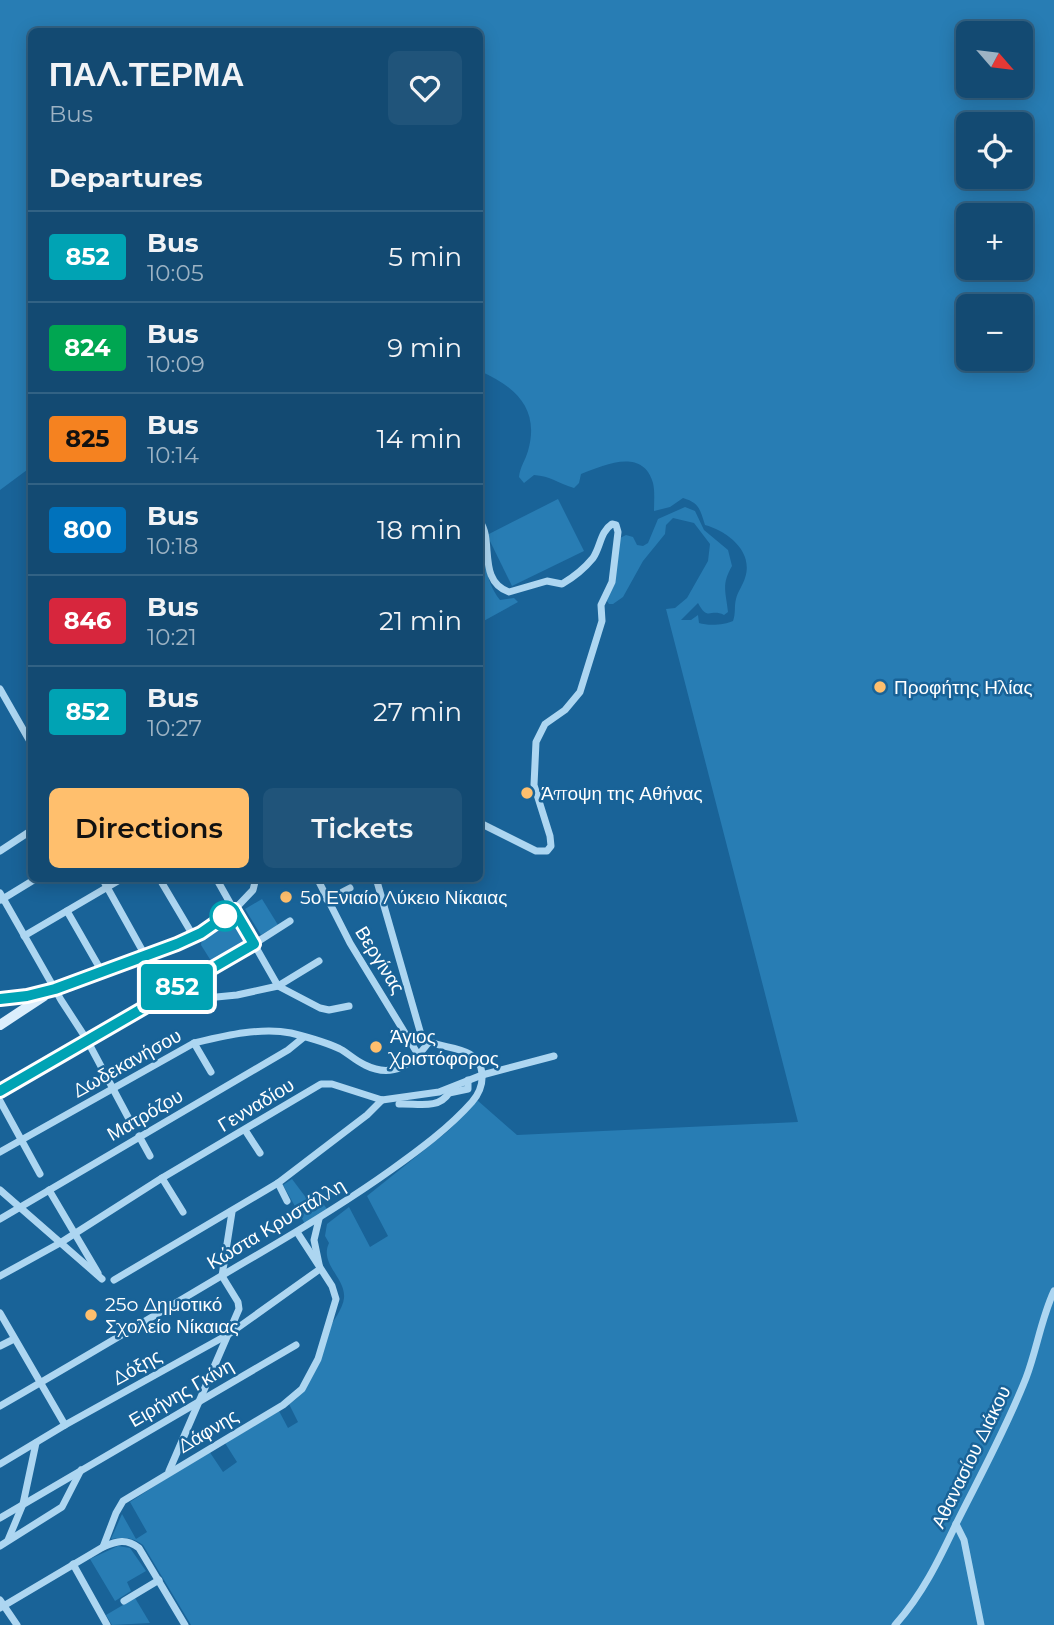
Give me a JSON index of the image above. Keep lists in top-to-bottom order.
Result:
{
  "streets": {
    "street": [
      "Βεργίνας",
      "Δωδεκανήσου",
      "Γενναδίου",
      "Ματρόζου",
      "Κώστα Κρυστάλλη",
      "Δόξης",
      "Ειρήνης Γκίνη",
      "Δάφνης",
      "Αθανασίου Διάκου"
    ]
  },
  "crossings": [
    ["Βεργίνας", "Δωδεκανήσου"],
    ["Δωδεκανήσου", "Ματρόζου"],
    ["Γενναδίου", "Κώστα Κρυστάλλη"],
    ["Κώστα Κρυστάλλη", "Δάφνης"],
    ["Δόξης", "Δάφνης"]
  ],
  "places": [
    "Προφήτης Ηλίας",
    "Άποψη της Αθήνας",
    "5ο Ενιαίο Λύκειο Νίκαιας",
    "Άγιος Χριστόφορος",
    "25o Δημοτικό Σχολείο Νίκαιας"
  ],
  "lines": ["bus line 852"],
  "north": "bottom right",
  "page": {
    "on_map": "852",
    "map_buttons": ["+", "−"],
    "heading": [
      ["ΠΑΛ.ΤΕΡΜΑ", "Bus"],
      "Departures"
    ],
    "list": [
      {
        "mark": "852",
        "name": "Bus",
        "note": "10:05",
        "value": "5 min"
      },
      {
        "mark": "824",
        "name": "Bus",
        "note": "10:09",
        "value": "9 min"
      },
      {
        "mark": "825",
        "name": "Bus",
        "note": "10:14",
        "value": "14 min"
      },
      {
        "mark": "800",
        "name": "Bus",
        "note": "10:18",
        "value": "18 min"
      },
      {
        "mark": "846",
        "name": "Bus",
        "note": "10:21",
        "value": "21 min"
      },
      {
        "mark": "852",
        "name": "Bus",
        "note": "10:27",
        "value": "27 min"
      }
    ],
    "buttons": ["Directions", "Tickets"]
  }
}
